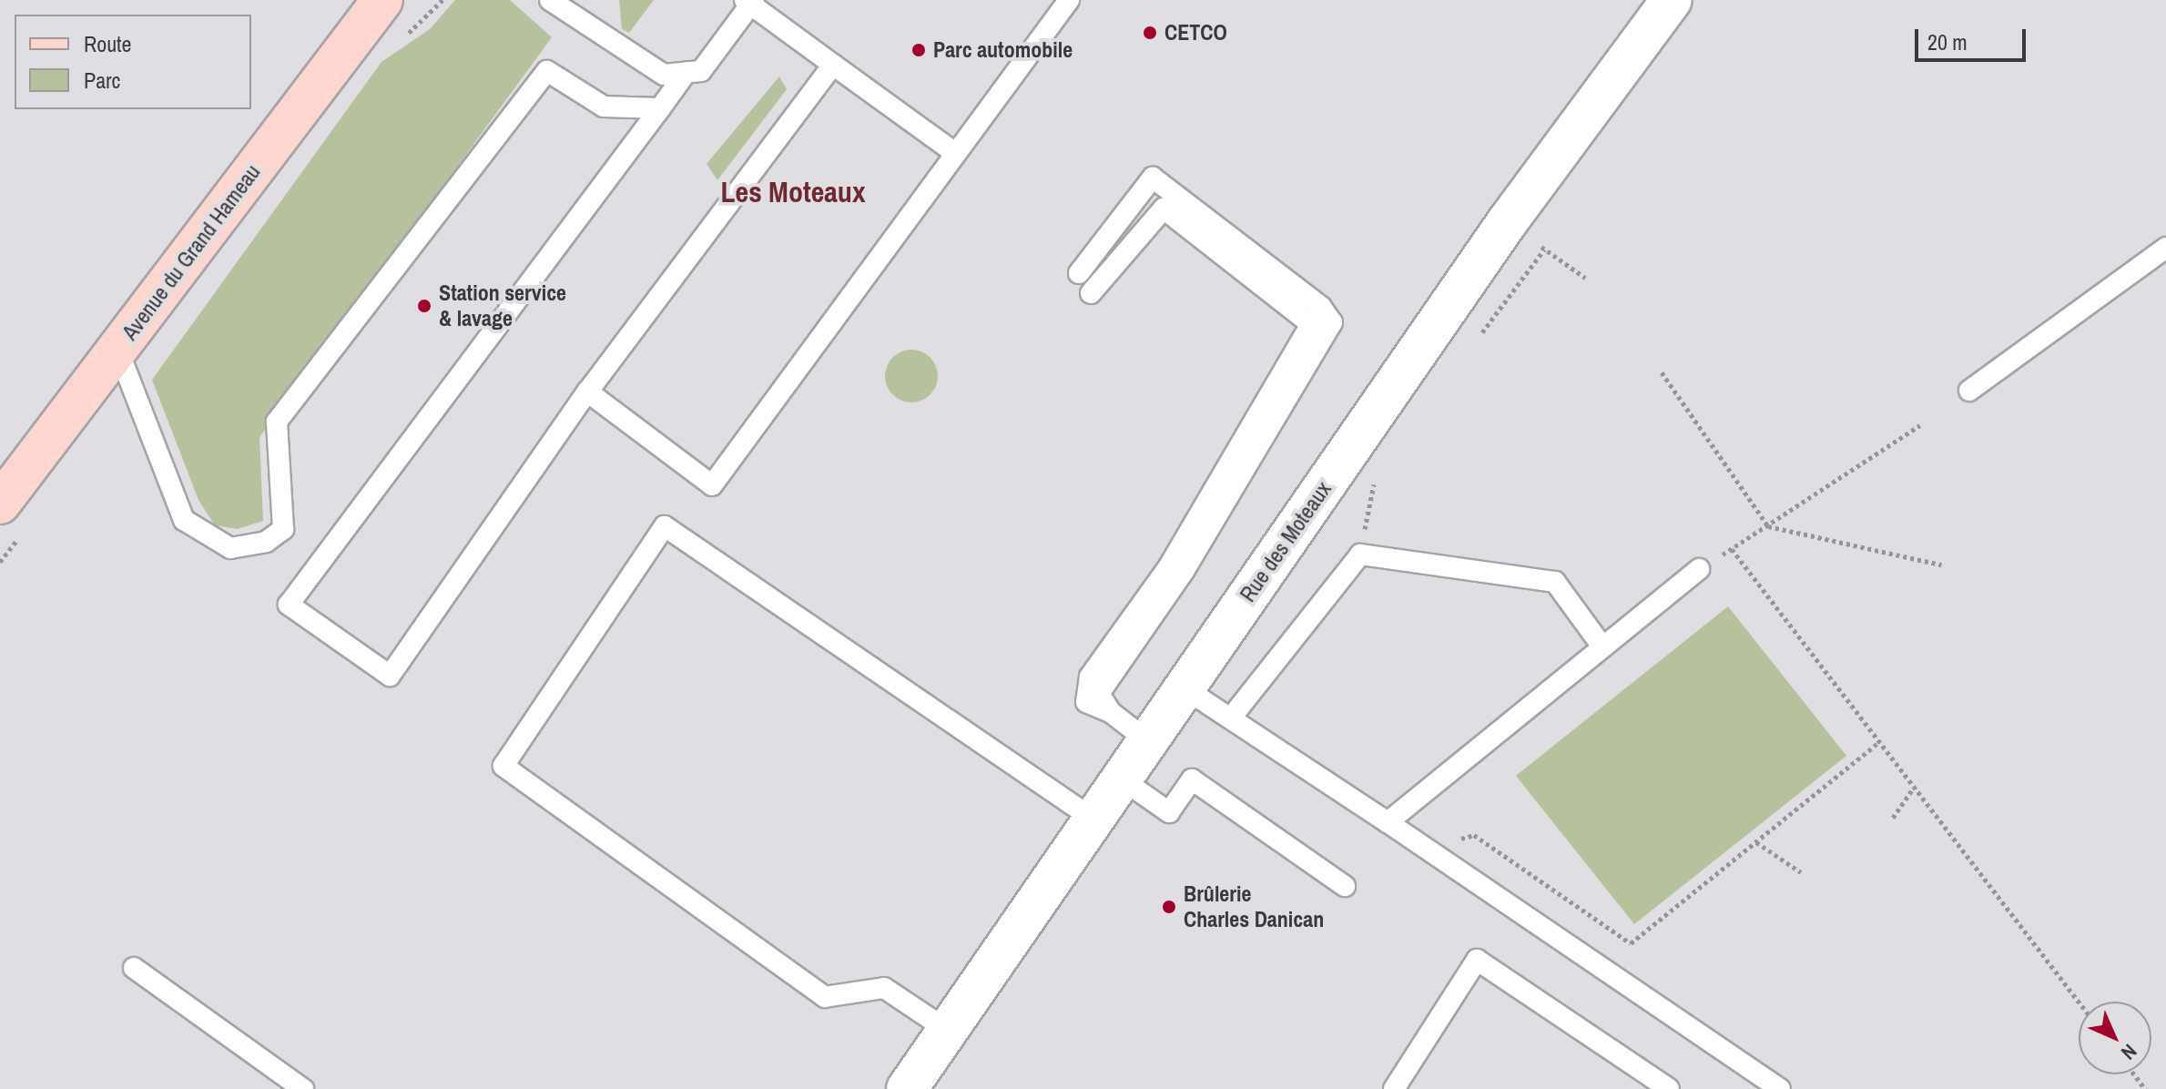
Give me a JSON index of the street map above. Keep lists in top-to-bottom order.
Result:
{
  "streets": {
    "main road": ["Avenue du Grand Hameau"],
    "street": ["Rue des Moteaux"]
  },
  "districts": ["Les Moteaux"],
  "places": [
    "CETCO",
    "Parc automobile",
    "Station service & lavage",
    "Brûlerie Charles Danican"
  ],
  "legend": ["Route", "Parc"],
  "scale_bar": "20 m",
  "north": "bottom right"
}
